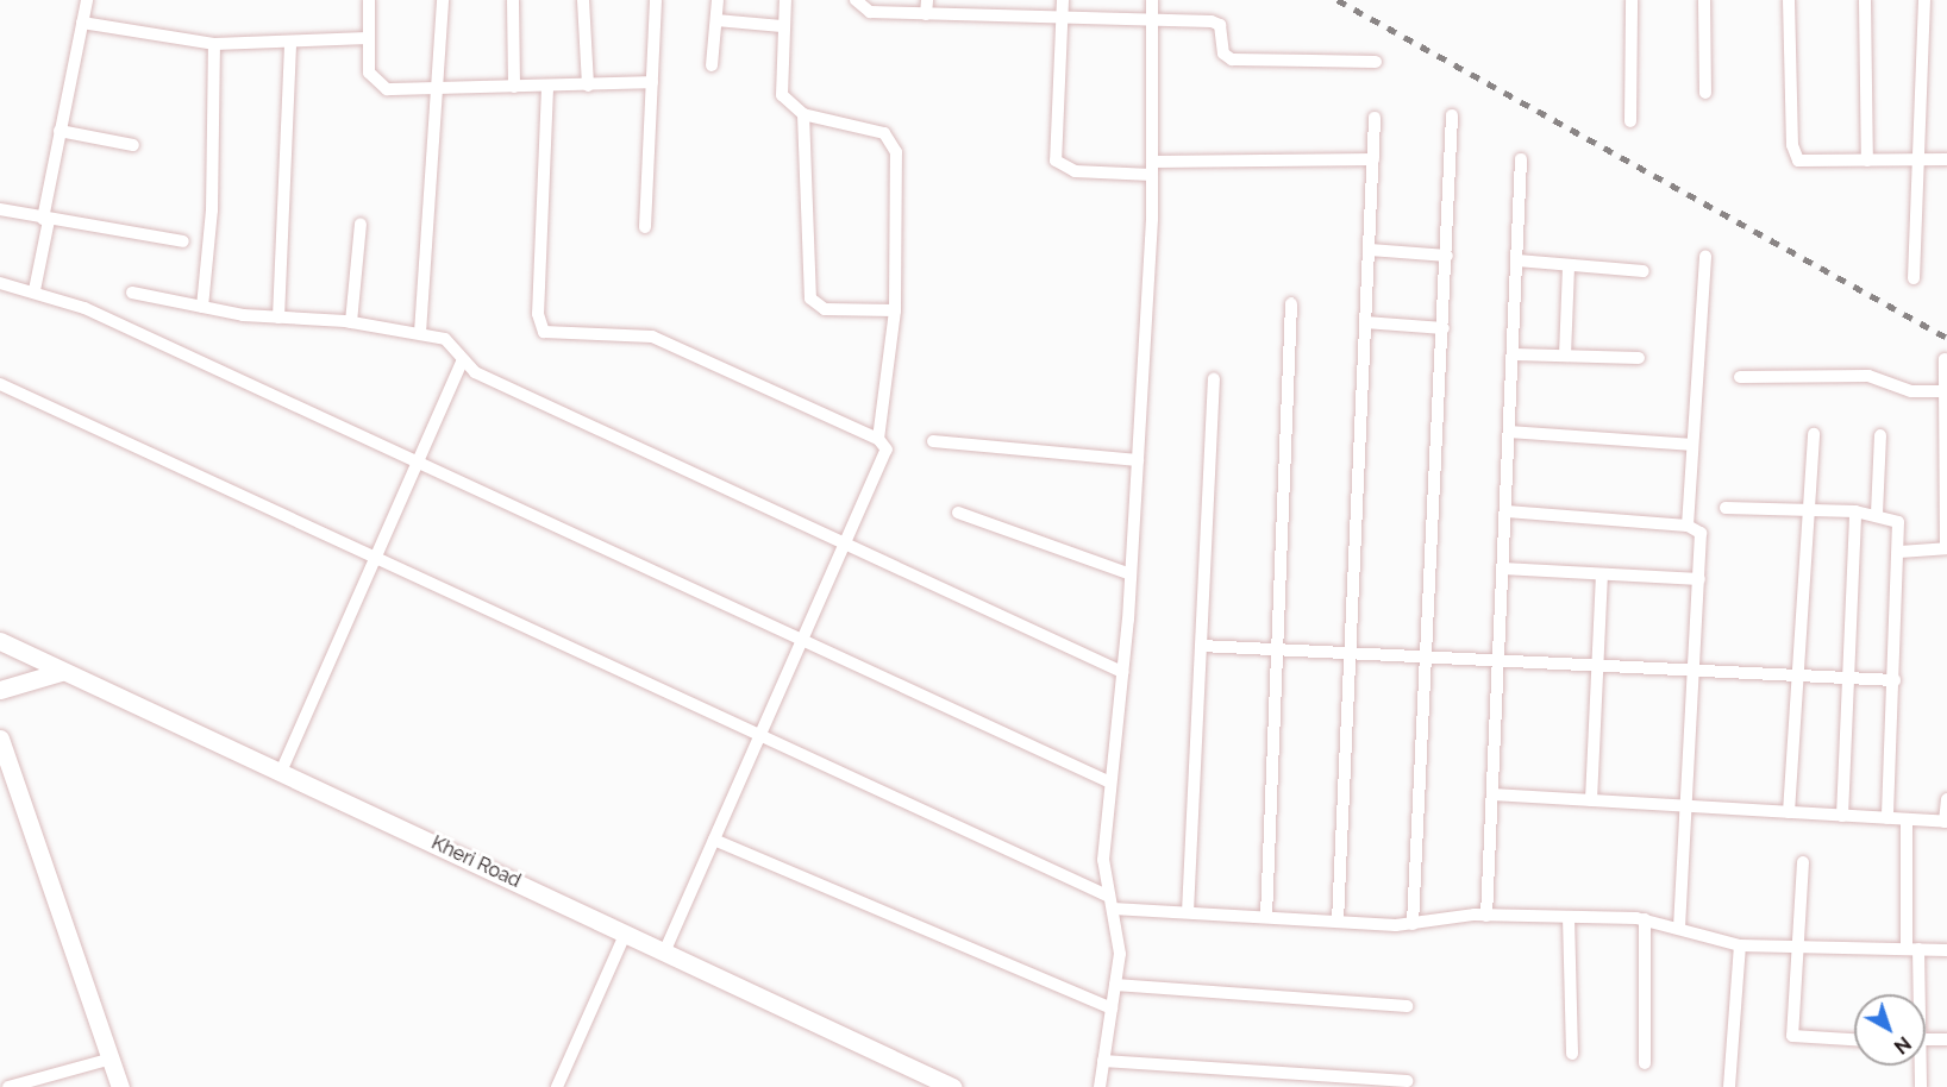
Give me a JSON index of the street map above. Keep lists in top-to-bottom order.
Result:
{
  "streets": {
    "street": ["Kheri Road"]
  },
  "north": "bottom right"
}
